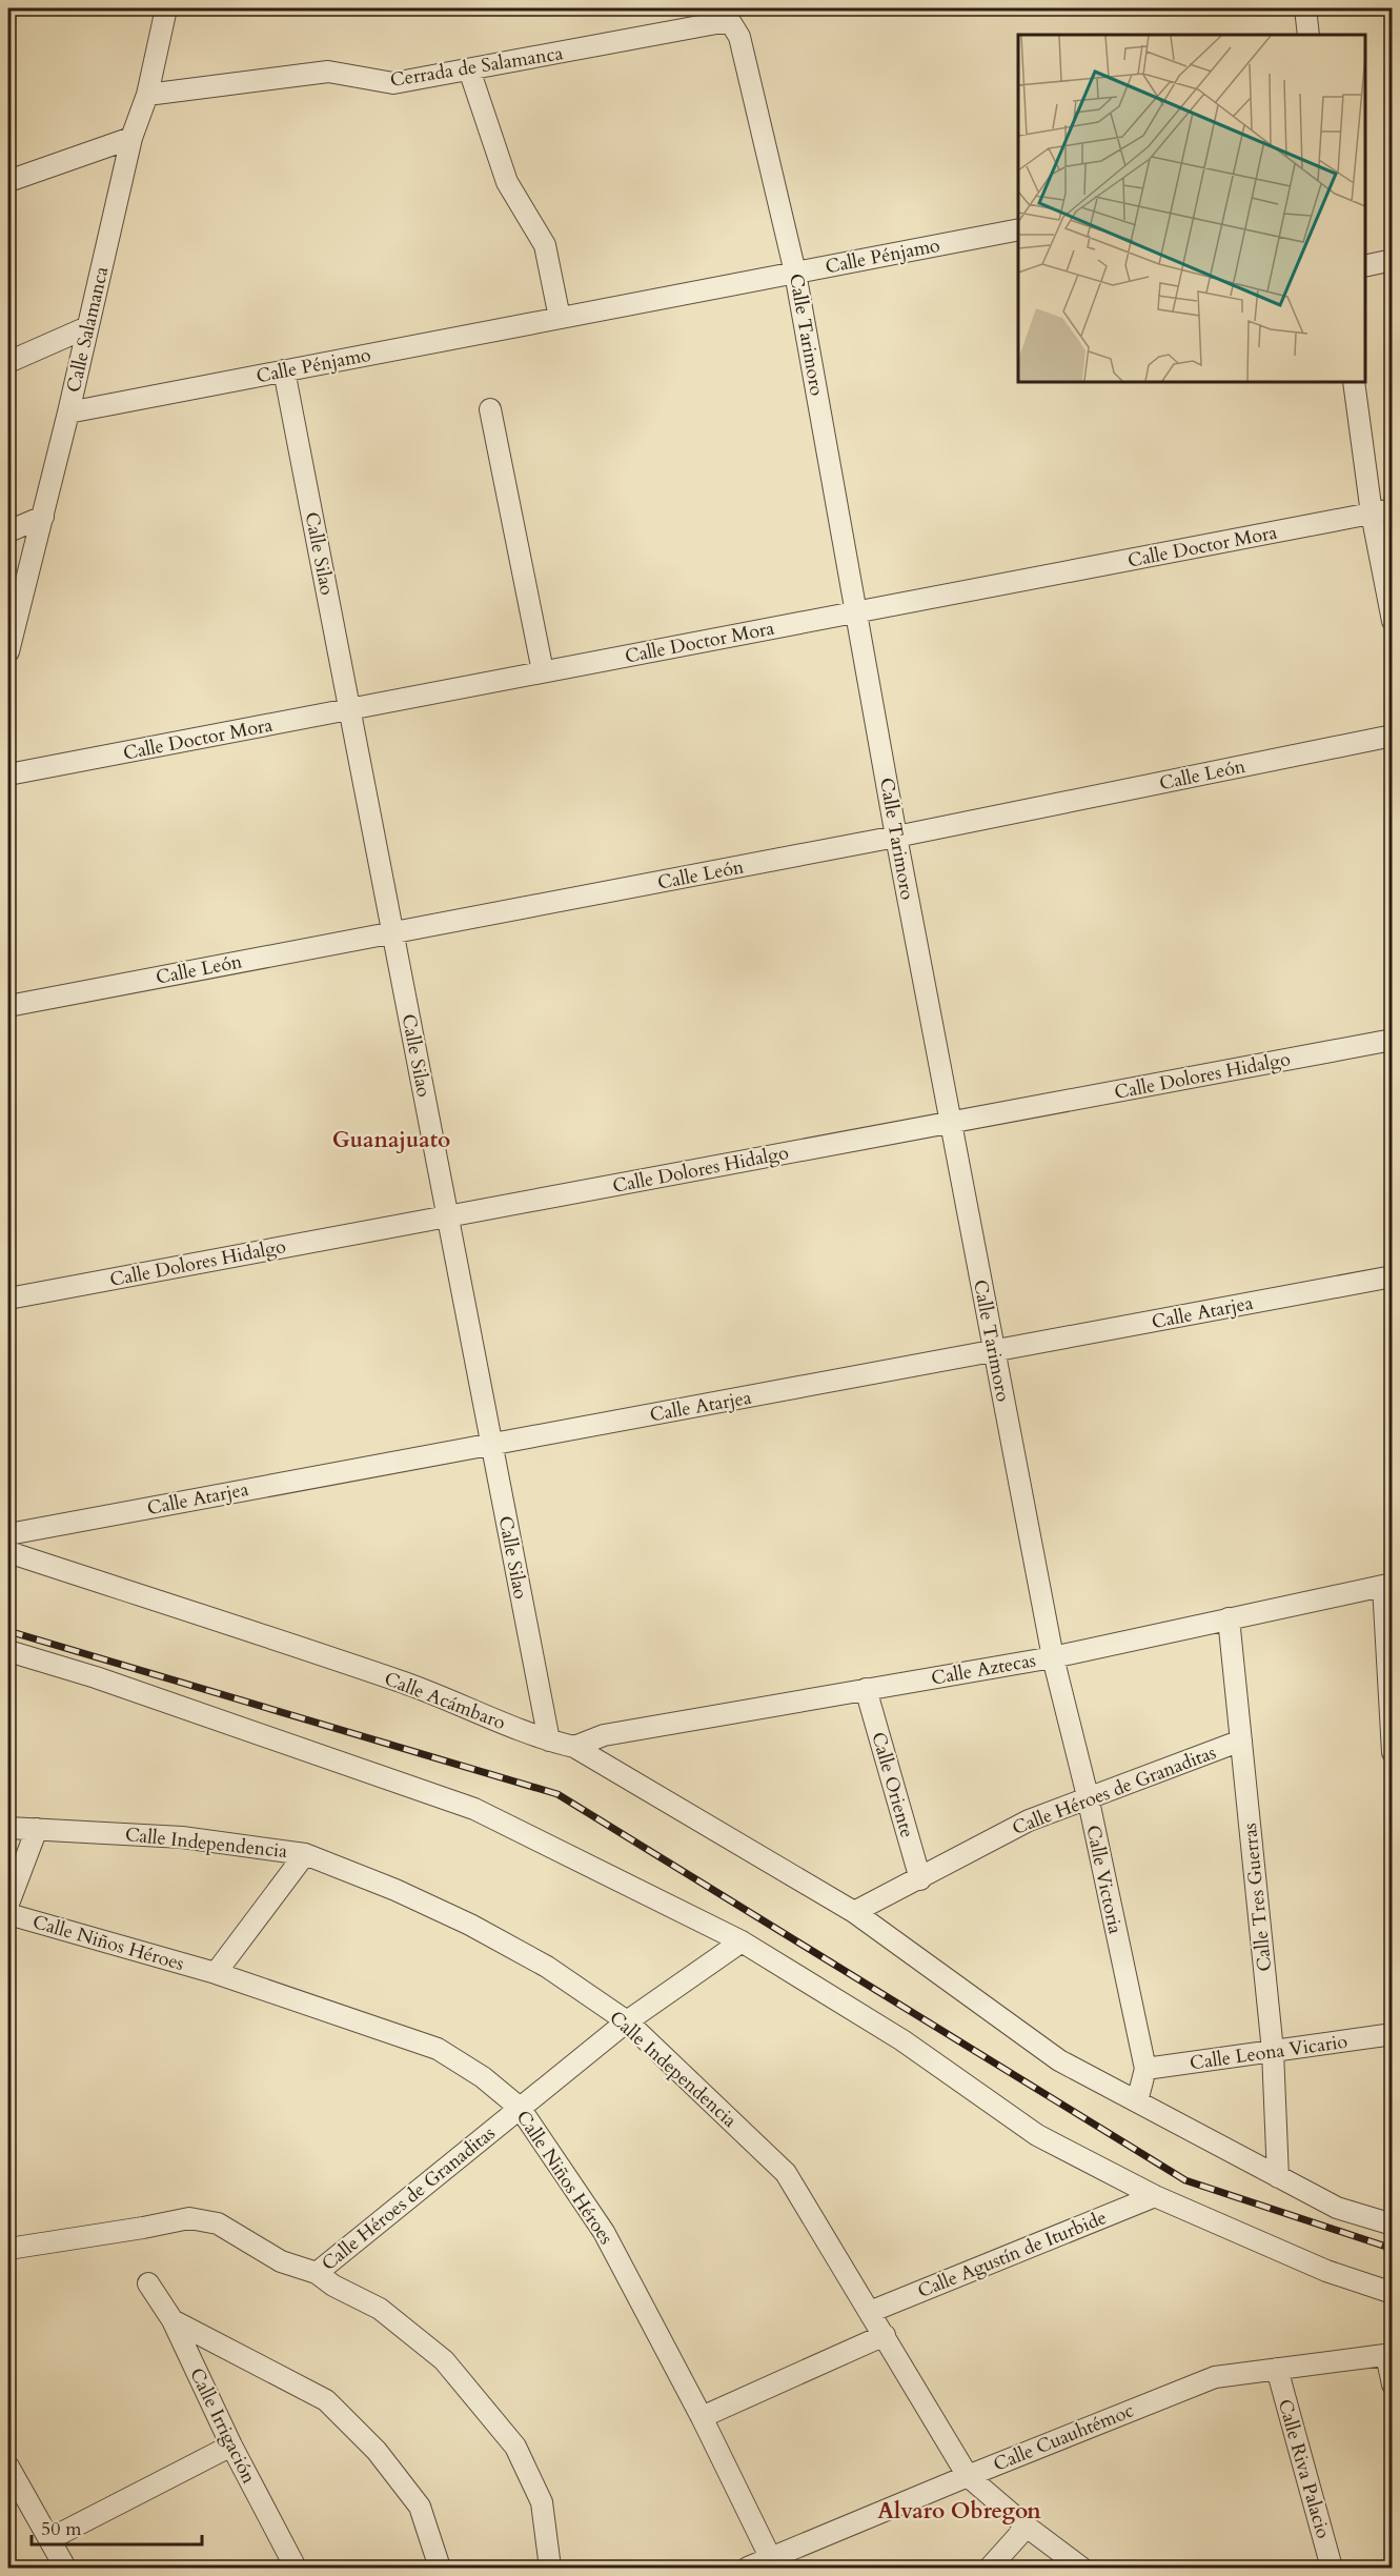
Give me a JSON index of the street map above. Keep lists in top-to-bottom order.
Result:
{
  "streets": {
    "street": [
      "Cerrada de Salamanca",
      "Calle Pénjamo",
      "Calle Salamanca",
      "Calle Tarimoro",
      "Calle Doctor Mora",
      "Calle Silao",
      "Calle León",
      "Calle Dolores Hidalgo",
      "Calle Atarjea",
      "Calle Aztecas",
      "Calle Acámbaro",
      "Calle Oriente",
      "Calle Héroes de Granaditas",
      "Calle Independencia",
      "Calle Victoria",
      "Calle Tres Guerras",
      "Calle Niños Héroes",
      "Calle Leona Vicario",
      "Calle Agustín de Iturbide",
      "Calle Irrigación",
      "Calle Cuauhtémoc",
      "Calle Riva Palacio"
    ]
  },
  "crossings": [
    ["Cerrada de Salamanca", "Calle Salamanca"],
    ["Cerrada de Salamanca", "Calle Tarimoro"],
    ["Calle Pénjamo", "Calle Salamanca"],
    ["Calle Pénjamo", "Calle Tarimoro"],
    ["Calle Pénjamo", "Calle Silao"],
    ["Calle Tarimoro", "Calle Doctor Mora"],
    ["Calle Tarimoro", "Calle León"],
    ["Calle Tarimoro", "Calle Dolores Hidalgo"],
    ["Calle Tarimoro", "Calle Atarjea"],
    ["Calle Tarimoro", "Calle Aztecas"],
    ["Calle Tarimoro", "Calle Victoria"],
    ["Calle Doctor Mora", "Calle Silao"],
    ["Calle Silao", "Calle León"],
    ["Calle Silao", "Calle Dolores Hidalgo"],
    ["Calle Silao", "Calle Atarjea"],
    ["Calle Silao", "Calle Acámbaro"],
    ["Calle Aztecas", "Calle Acámbaro"],
    ["Calle Aztecas", "Calle Oriente"],
    ["Calle Aztecas", "Calle Victoria"],
    ["Calle Aztecas", "Calle Tres Guerras"],
    ["Calle Acámbaro", "Calle Héroes de Granaditas"],
    ["Calle Acámbaro", "Calle Victoria"],
    ["Calle Acámbaro", "Calle Tres Guerras"],
    ["Calle Oriente", "Calle Héroes de Granaditas"],
    ["Calle Héroes de Granaditas", "Calle Independencia"],
    ["Calle Héroes de Granaditas", "Calle Victoria"],
    ["Calle Héroes de Granaditas", "Calle Tres Guerras"],
    ["Calle Héroes de Granaditas", "Calle Niños Héroes"],
    ["Calle Independencia", "Calle Agustín de Iturbide"],
    ["Calle Independencia", "Calle Cuauhtémoc"],
    ["Calle Victoria", "Calle Leona Vicario"],
    ["Calle Tres Guerras", "Calle Leona Vicario"],
    ["Calle Niños Héroes", "Calle Cuauhtémoc"],
    ["Calle Cuauhtémoc", "Calle Riva Palacio"]
  ],
  "districts": ["Guanajuato", "Alvaro Obregon"],
  "scale_bar": "50 m"
}
